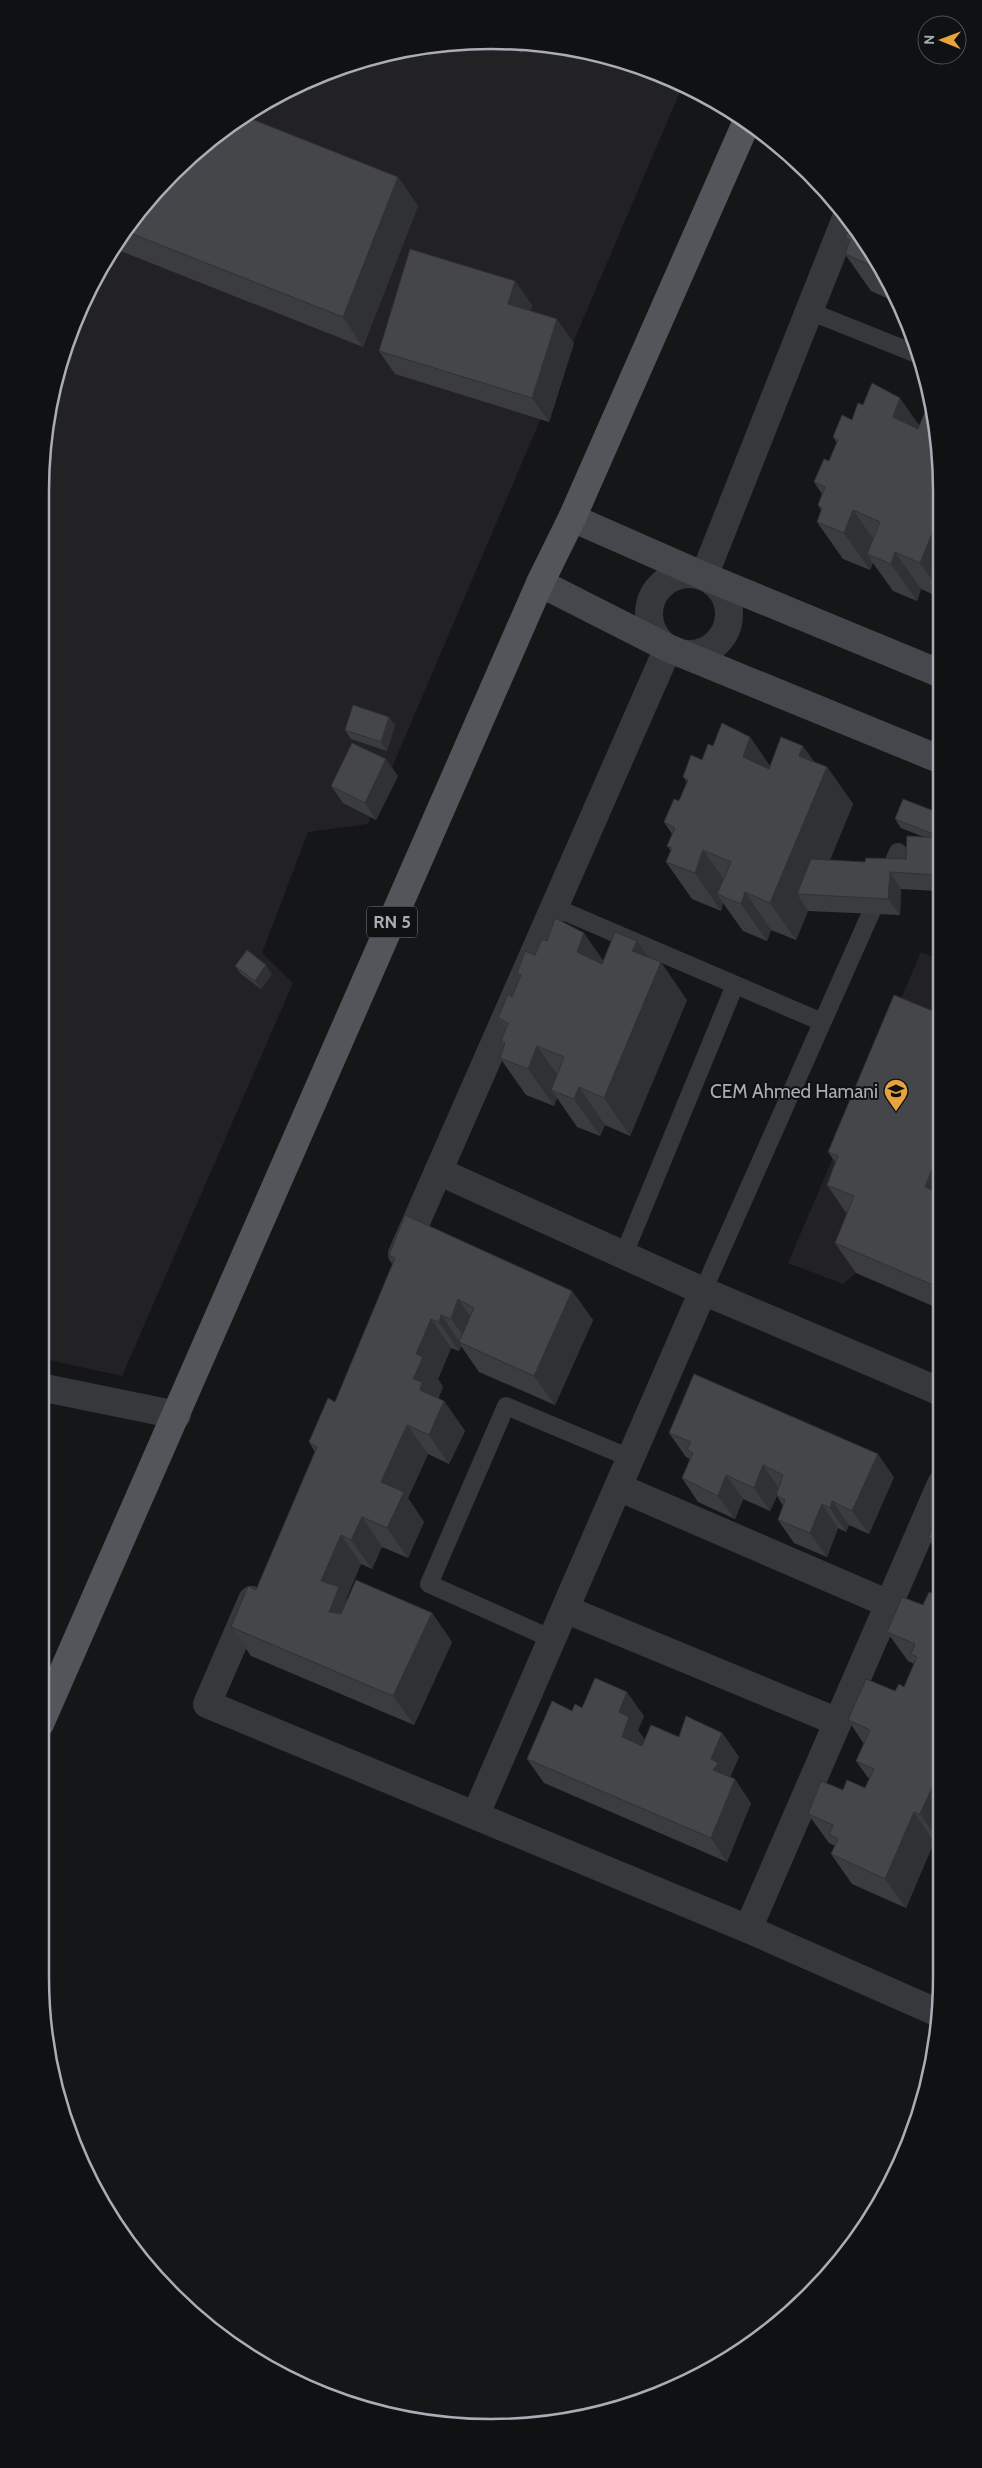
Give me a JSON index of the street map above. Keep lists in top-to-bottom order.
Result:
{
  "streets": {
    "main road": ["RN 5"]
  },
  "places": {
    "school or university": ["CEM Ahmed Hamani"]
  },
  "north": "left"
}
